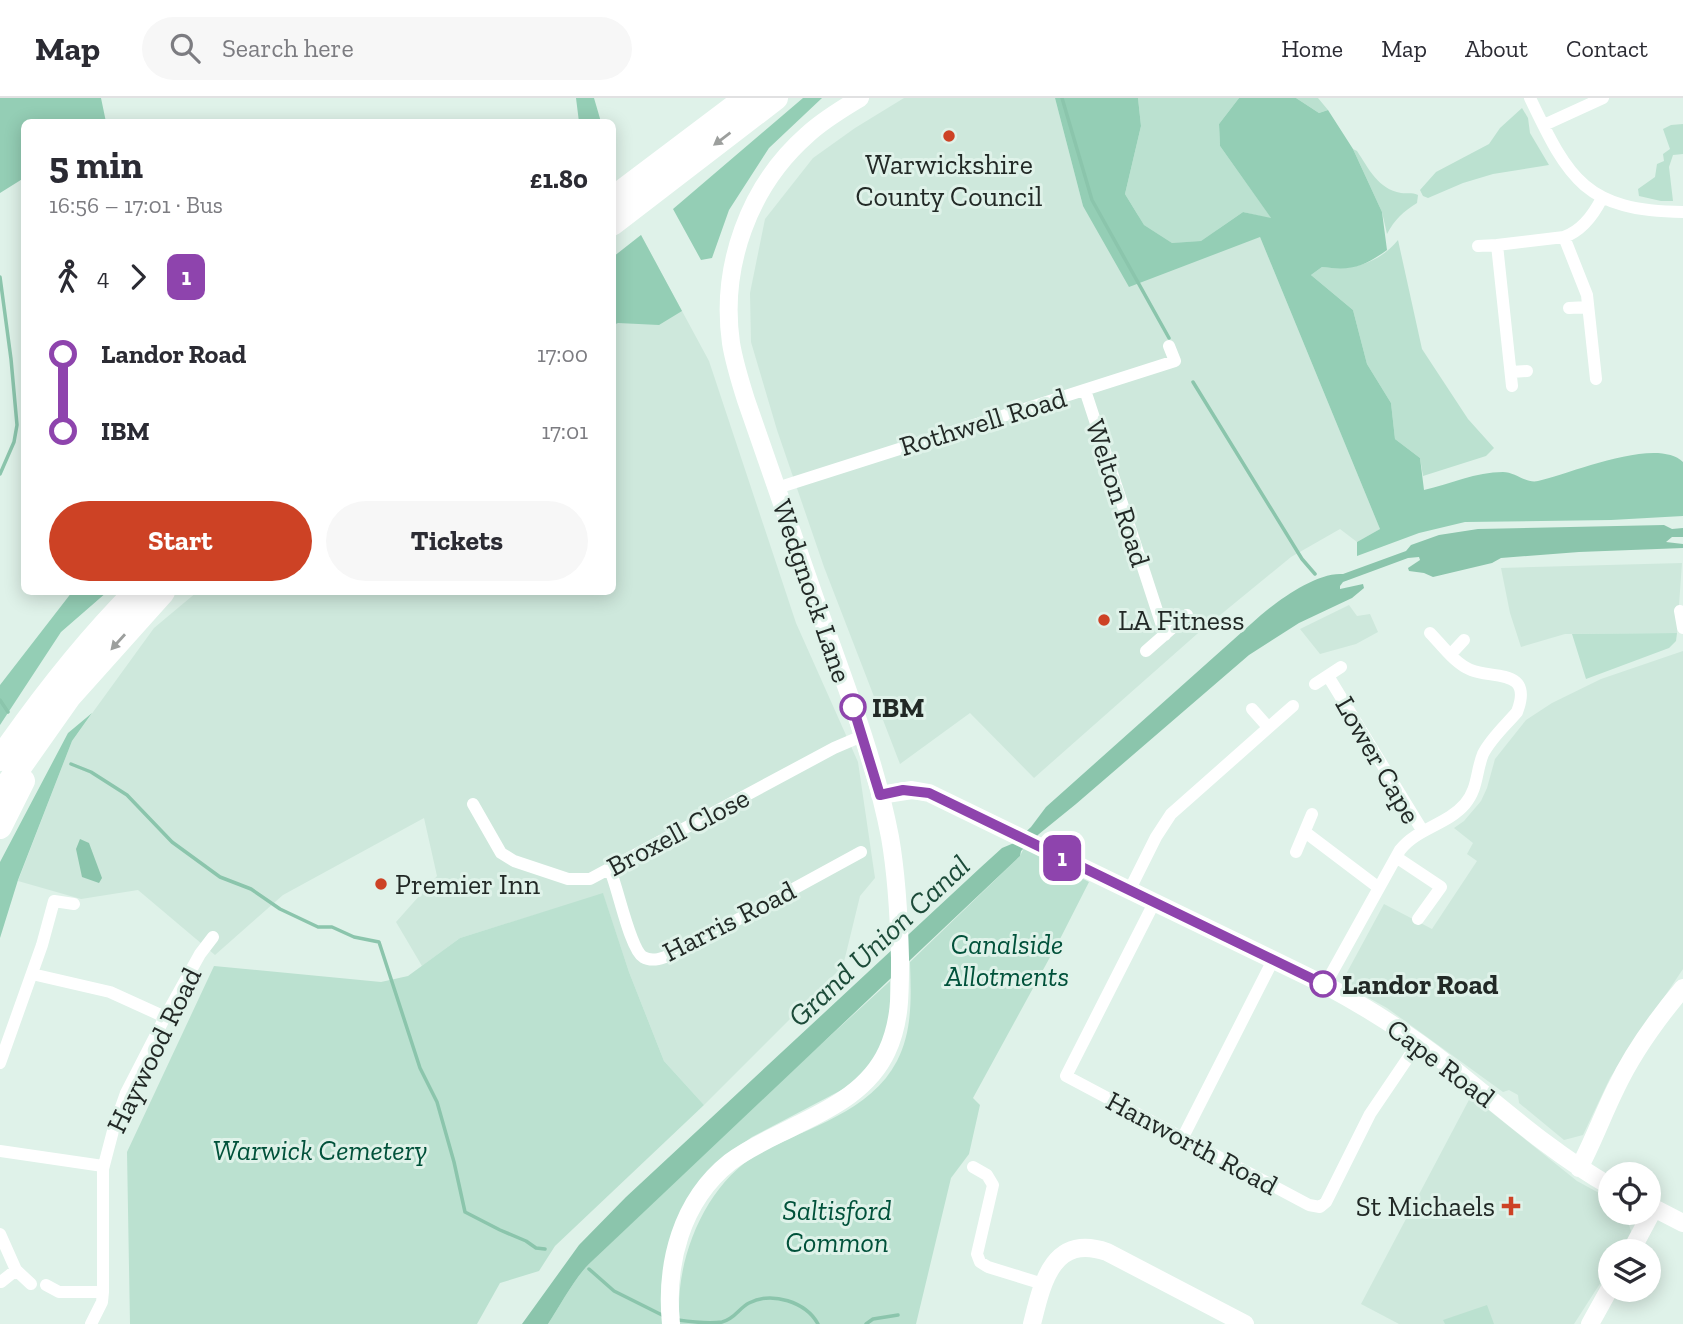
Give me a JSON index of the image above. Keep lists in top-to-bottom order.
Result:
{
  "streets": {
    "street": [
      "Rothwell Road",
      "Welton Road",
      "Wedgnock Lane",
      "Lower Cape",
      "Broxell Close",
      "Harris Road",
      "Haywood Road",
      "Cape Road",
      "Hanworth Road"
    ]
  },
  "crossings": [
    ["Rothwell Road", "Welton Road"],
    ["Rothwell Road", "Wedgnock Lane"],
    ["Wedgnock Lane", "Broxell Close"],
    ["Wedgnock Lane", "Cape Road"],
    ["Lower Cape", "Cape Road"],
    ["Broxell Close", "Harris Road"],
    ["Cape Road", "Hanworth Road"]
  ],
  "water": ["Grand Union Canal"],
  "parks": ["Canalside Allotments", "Warwick Cemetery", "Saltisford Common"],
  "places": {
    "other": [
      "Warwickshire County Council",
      "LA Fitness",
      "IBM",
      "Premier Inn",
      "Landor Road"
    ],
    "health": ["St Michaels"]
  },
  "lines": ["bus line 1"],
  "page": {
    "header": "Map",
    "search": "Search here",
    "nav": [
      "Home",
      "Map",
      "About",
      "Contact"
    ],
    "on_map": "1",
    "heading": ["5 min", "16:56 – 17:01 · Bus", "£1.80"],
    "legs": ["4", "1"],
    "list": [
      {
        "name": "Landor Road",
        "value": "17:00"
      },
      {
        "name": "IBM",
        "value": "17:01"
      }
    ],
    "buttons": ["Start", "Tickets"]
  }
}
